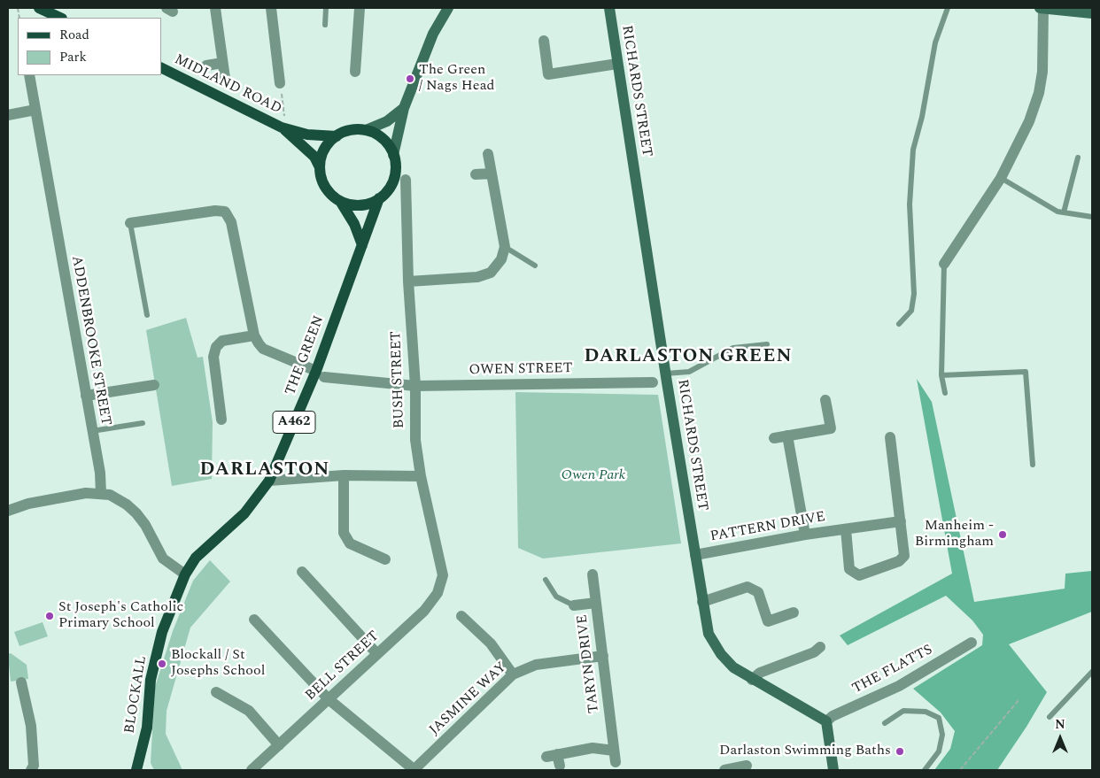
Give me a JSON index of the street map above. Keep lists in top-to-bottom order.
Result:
{
  "streets": {
    "main road": [
      "MIDLAND ROAD",
      "THE GREEN",
      "A462",
      "BLOCKALL"
    ],
    "street": [
      "RICHARDS STREET",
      "ADDENBROOKE STREET",
      "OWEN STREET",
      "BUSH STREET",
      "PATTERN DRIVE",
      "TARYN DRIVE",
      "BELL STREET",
      "THE FLATTS",
      "JASMINE WAY"
    ]
  },
  "crossings": [
    ["MIDLAND ROAD", "A462"],
    ["RICHARDS STREET", "PATTERN DRIVE"],
    ["RICHARDS STREET", "THE FLATTS"],
    ["THE GREEN", "OWEN STREET"],
    ["THE GREEN", "A462"],
    ["THE GREEN", "BLOCKALL"],
    ["OWEN STREET", "BUSH STREET"],
    ["BUSH STREET", "BELL STREET"],
    ["TARYN DRIVE", "JASMINE WAY"]
  ],
  "districts": ["DARLASTON GREEN", "DARLASTON"],
  "parks": ["Owen Park"],
  "places": [
    "The Green / Nags Head",
    "Manheim - Birmingham",
    "St Joseph's Catholic Primary School",
    "Blockall / St Josephs School",
    "Darlaston Swimming Baths"
  ],
  "legend": ["Road", "Park"],
  "north": "top"
}
